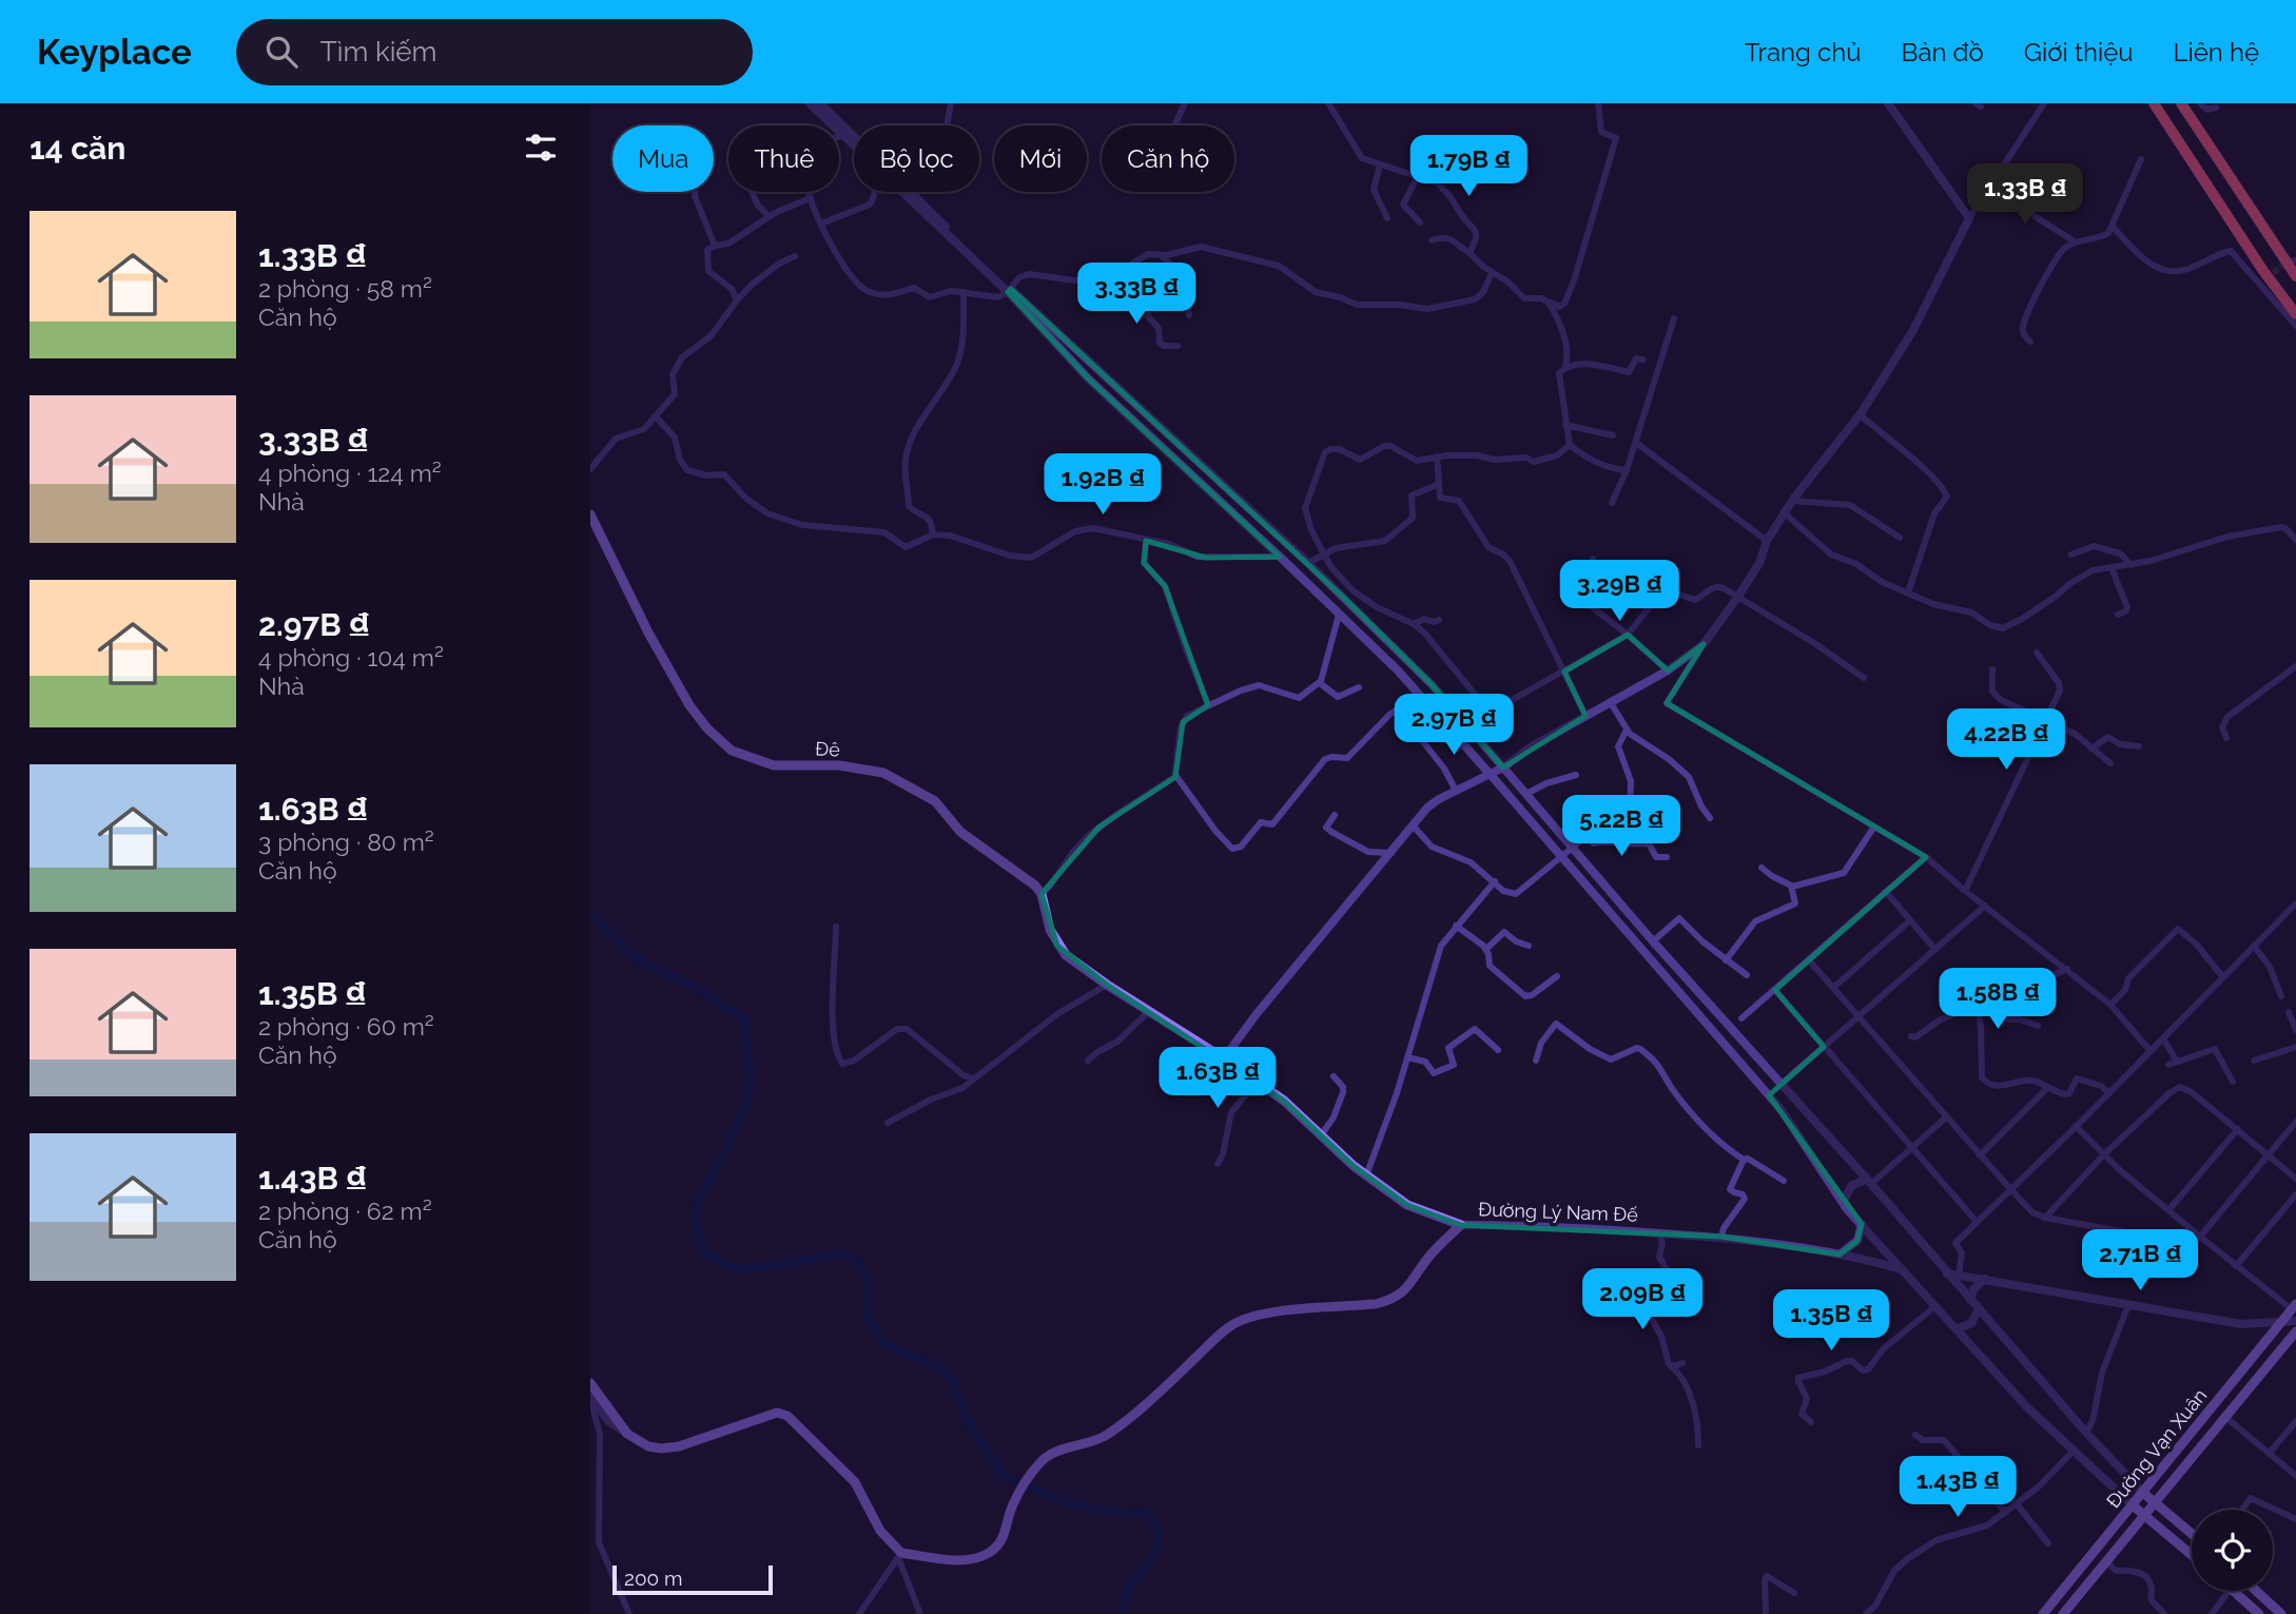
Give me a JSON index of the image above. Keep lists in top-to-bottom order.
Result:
{
  "streets": {
    "main road": ["Đê", "Đường Lý Nam Đế", "Đường Vạn Xuân"]
  },
  "scale_bar": "200 m",
  "page": {
    "header": "Keyplace",
    "search": "Tìm kiếm",
    "nav": [
      "Trang chủ",
      "Bản đồ",
      "Giới thiệu",
      "Liên hệ"
    ],
    "heading": "14 căn",
    "chip": [
      "Mua",
      "Thuê",
      "Bộ lọc",
      "Mới",
      "Căn hộ"
    ],
    "price": [
      "1.79B ₫",
      "1.33B ₫",
      "3.33B ₫",
      "1.92B ₫",
      "3.29B ₫",
      "2.97B ₫",
      "4.22B ₫",
      "5.22B ₫",
      "1.58B ₫",
      "1.63B ₫",
      "2.71B ₫",
      "2.09B ₫",
      "1.35B ₫",
      "1.43B ₫"
    ],
    "list": [
      {
        "name": "1.33B ₫",
        "note": "2 phòng · 58 m² · Căn hộ"
      },
      {
        "name": "3.33B ₫",
        "note": "4 phòng · 124 m² · Nhà"
      },
      {
        "name": "2.97B ₫",
        "note": "4 phòng · 104 m² · Nhà"
      },
      {
        "name": "1.63B ₫",
        "note": "3 phòng · 80 m² · Căn hộ"
      },
      {
        "name": "1.35B ₫",
        "note": "2 phòng · 60 m² · Căn hộ"
      },
      {
        "name": "1.43B ₫",
        "note": "2 phòng · 62 m² · Căn hộ"
      }
    ],
    "scale": "200 m"
  }
}
